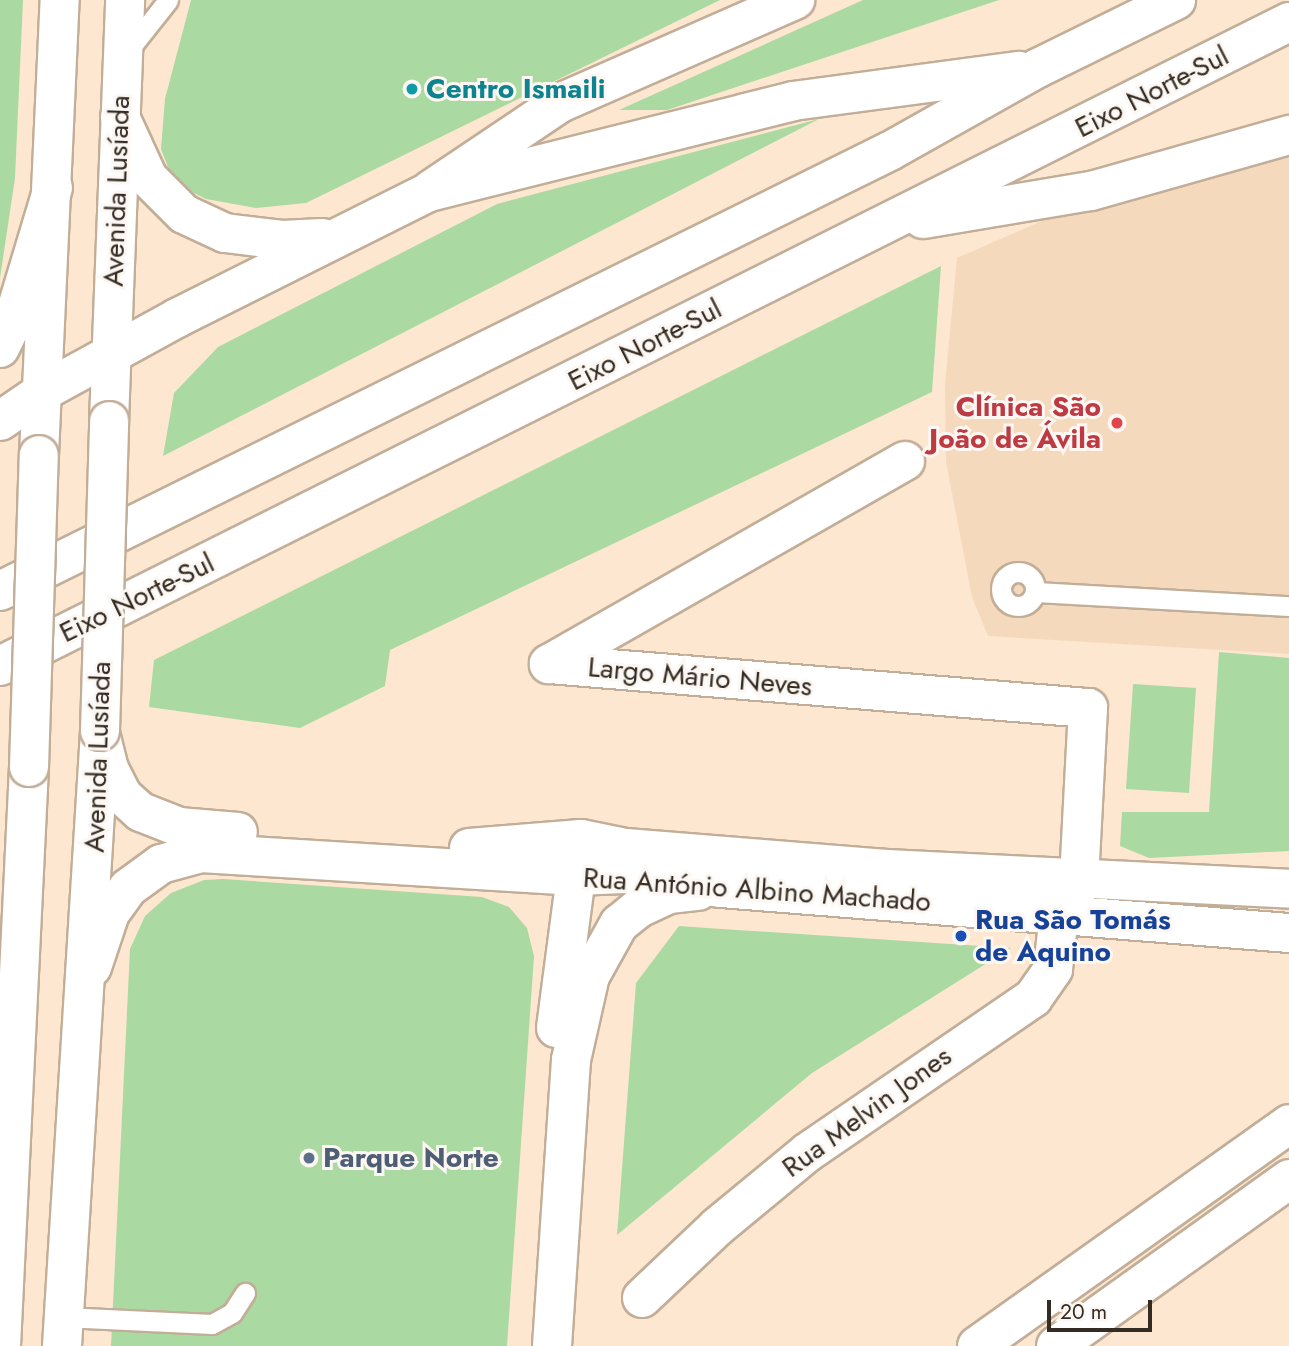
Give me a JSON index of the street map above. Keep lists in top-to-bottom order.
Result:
{
  "streets": {
    "main road": [
      "Eixo Norte-Sul",
      "Avenida Lusíada",
      "Largo Mário Neves",
      "Rua António Albino Machado",
      "Rua Melvin Jones"
    ]
  },
  "crossings": [
    ["Avenida Lusíada", "Rua António Albino Machado"],
    ["Largo Mário Neves", "Rua António Albino Machado"],
    ["Rua António Albino Machado", "Rua Melvin Jones"]
  ],
  "places": [
    "Centro Ismaili",
    "Clínica São João de Ávila",
    "Rua São Tomás de Aquino",
    "Parque Norte"
  ],
  "scale_bar": "20 m"
}
